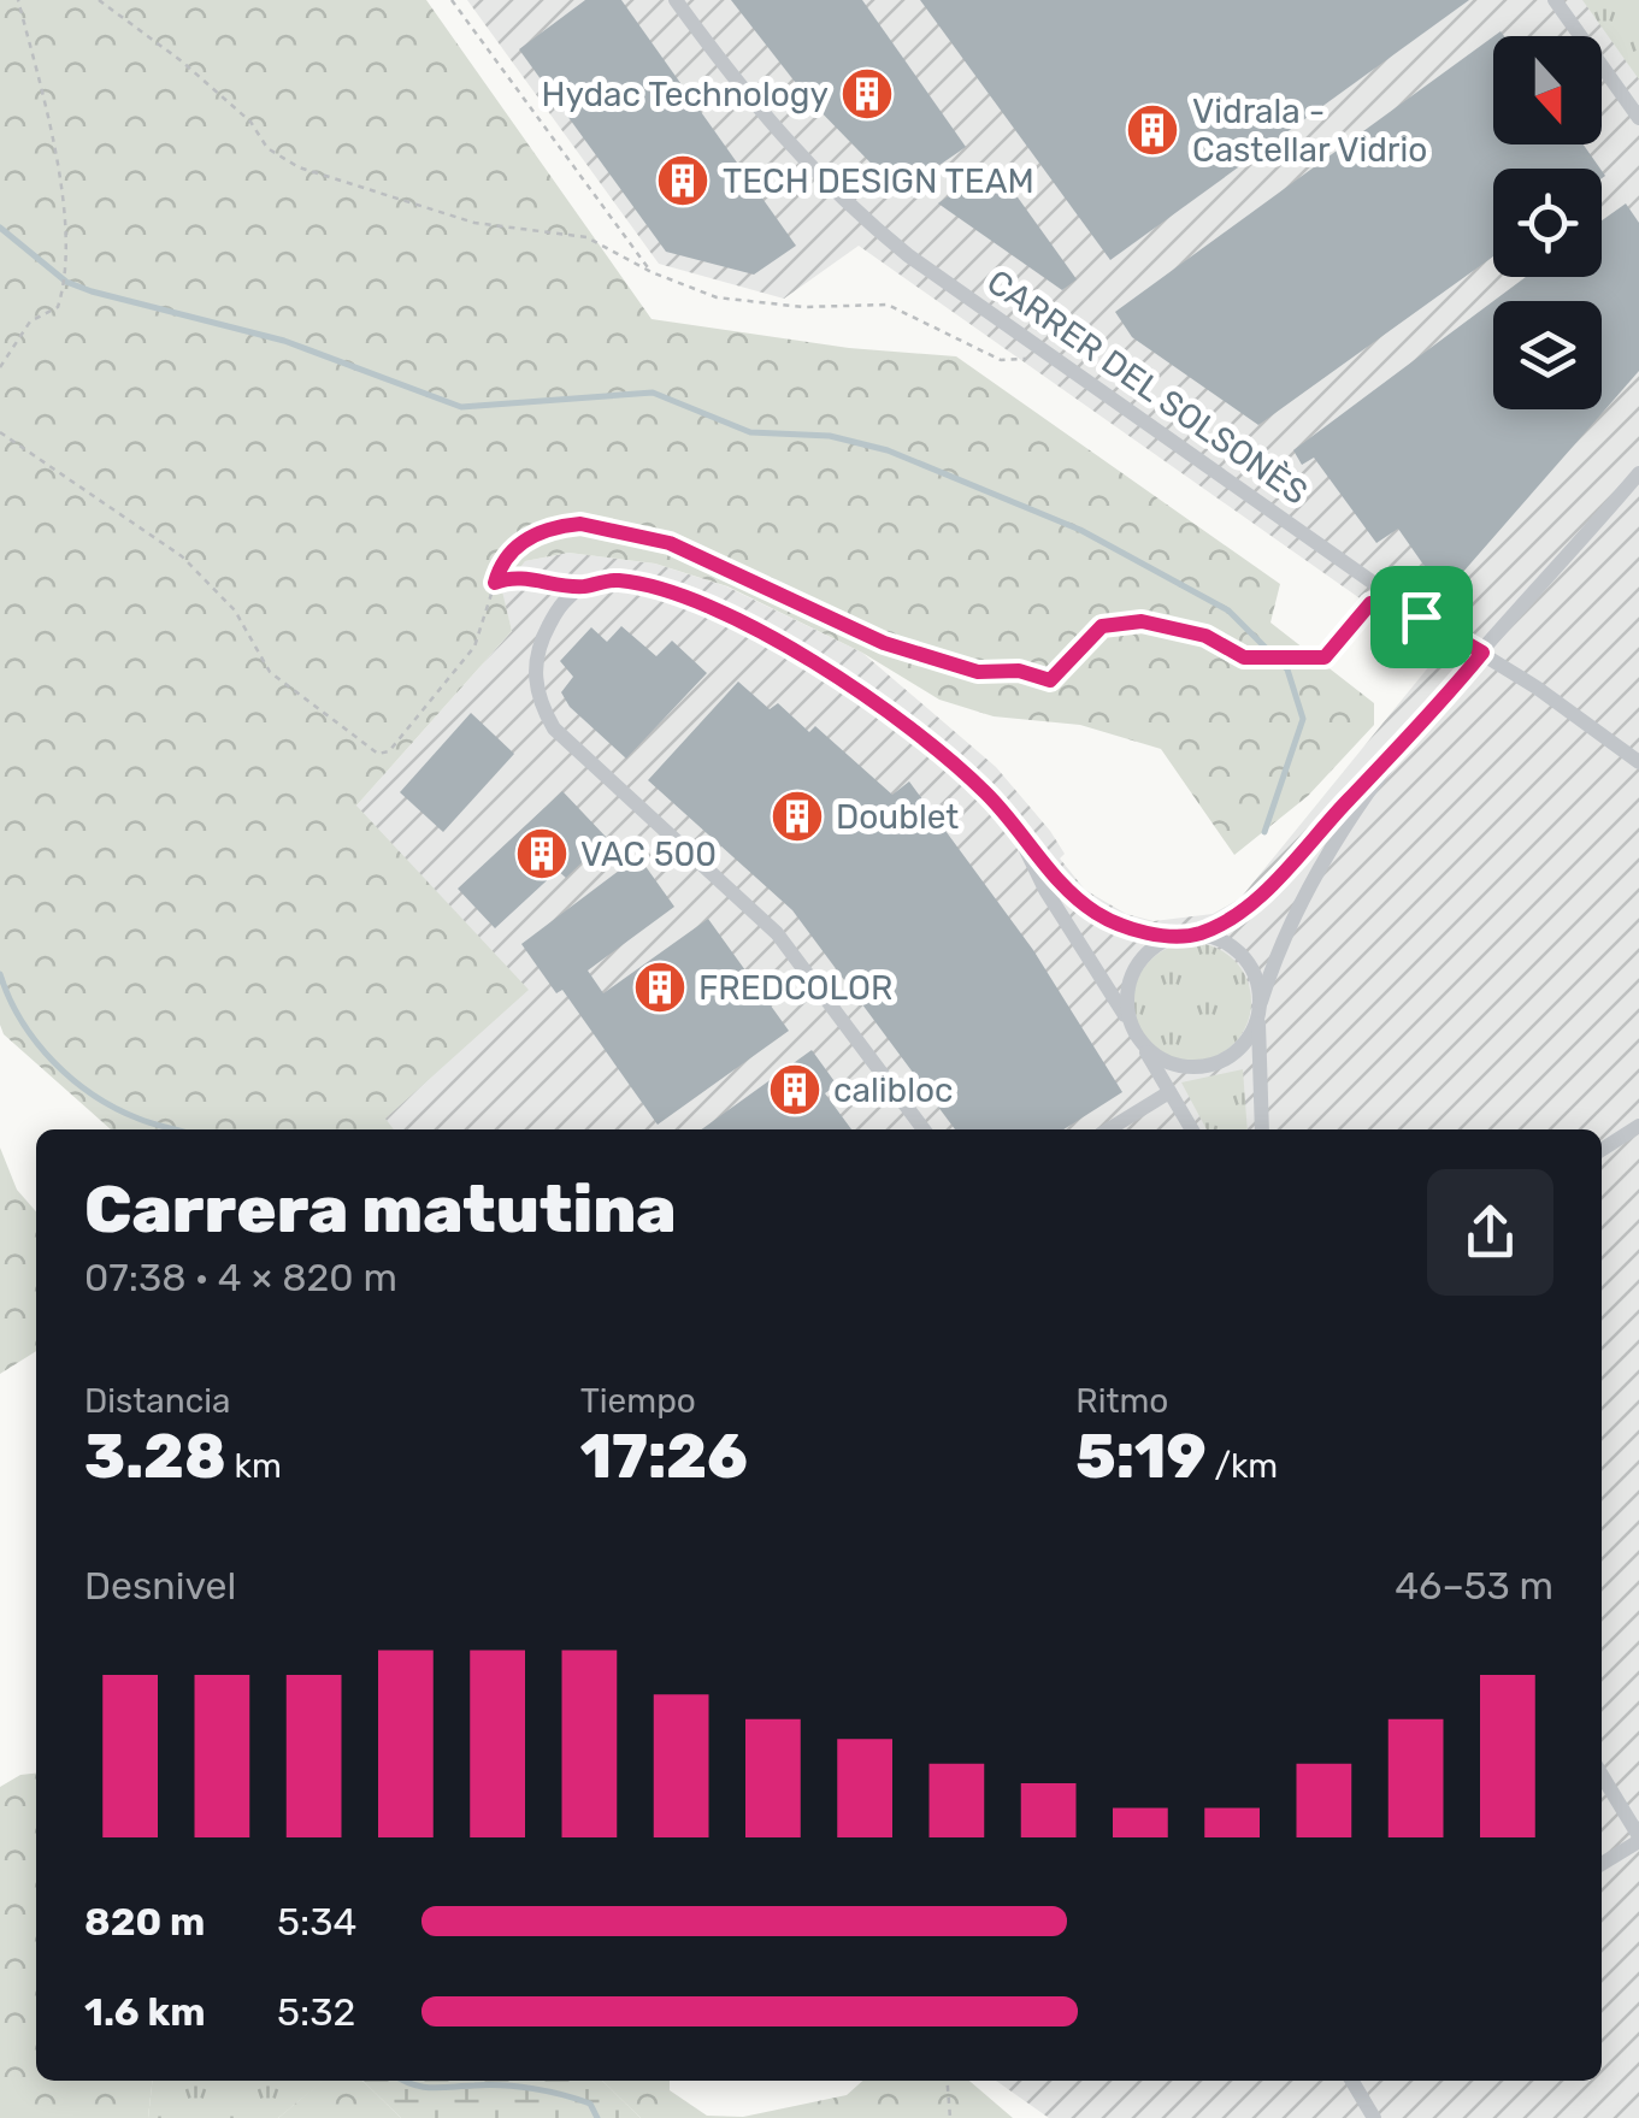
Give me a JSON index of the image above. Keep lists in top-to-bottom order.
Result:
{
  "streets": {
    "street": ["CARRER DEL SOLSONÈS"]
  },
  "places": {
    "building": [
      "Hydac Technology",
      "Vidrala - Castellar Vidrio",
      "TECH DESIGN TEAM",
      "Doublet",
      "VAC 500",
      "FREDCOLOR",
      "calibloc"
    ]
  },
  "north": "bottom",
  "page": {
    "heading": ["Carrera matutina", "07:38 · 4 × 820 m"],
    "stats": [
      ["Distancia", "3.28 km"],
      ["Tiempo", "17:26"],
      ["Ritmo", "5:19 /km"]
    ],
    "chart": ["Desnivel", "46–53 m"],
    "list": [
      {
        "name": "820 m",
        "note": "5:34"
      },
      {
        "name": "1.6 km",
        "note": "5:32"
      }
    ]
  }
}
